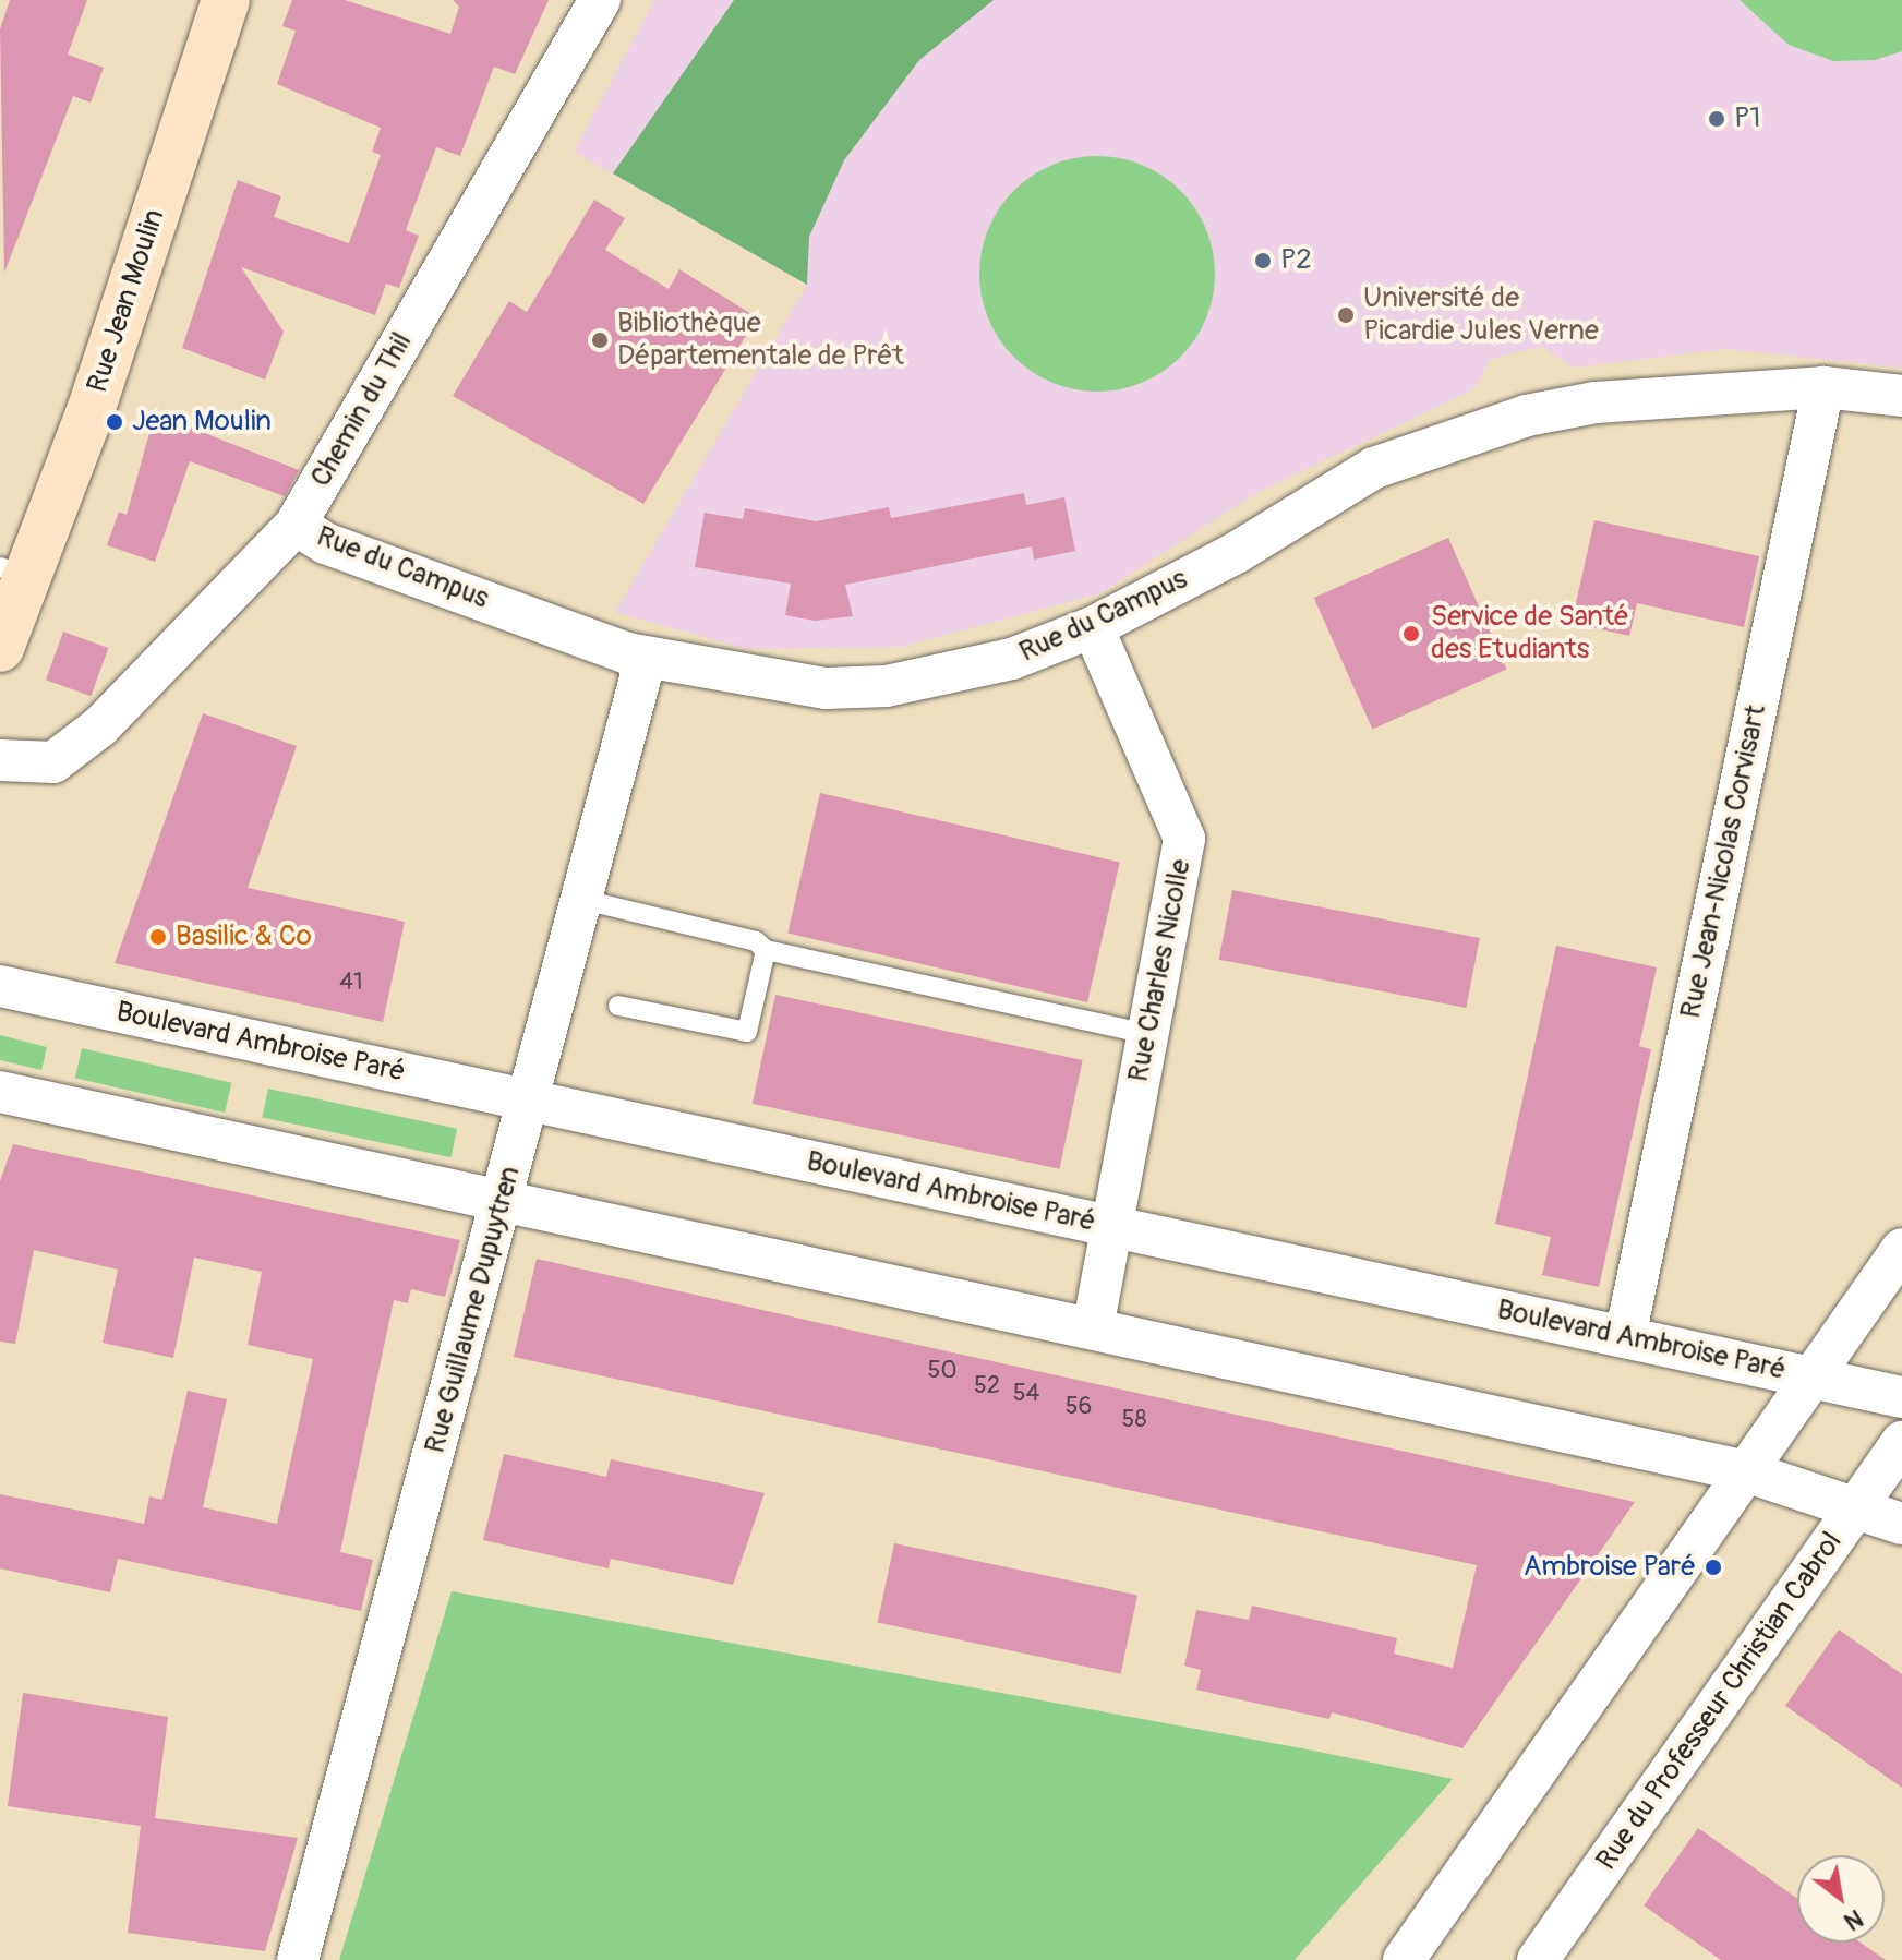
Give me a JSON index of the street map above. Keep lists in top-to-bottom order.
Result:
{
  "streets": {
    "main road": ["Rue Jean Moulin"],
    "street": [
      "Chemin du Thil",
      "Rue du Campus",
      "Rue Jean-Nicolas Corvisart",
      "Rue Charles Nicolle",
      "Boulevard Ambroise Paré",
      "Rue Guillaume Dupuytren",
      "Rue du Professeur Christian Cabrol"
    ]
  },
  "crossings": [
    ["Chemin du Thil", "Rue du Campus"],
    ["Rue du Campus", "Rue Jean-Nicolas Corvisart"],
    ["Rue du Campus", "Rue Charles Nicolle"],
    ["Rue du Campus", "Rue Guillaume Dupuytren"],
    ["Rue Jean-Nicolas Corvisart", "Boulevard Ambroise Paré"],
    ["Rue Charles Nicolle", "Boulevard Ambroise Paré"],
    ["Boulevard Ambroise Paré", "Rue Guillaume Dupuytren"]
  ],
  "places": [
    "P1",
    "P2",
    "Université de Picardie Jules Verne",
    "Bibliothèque Départementale de Prêt",
    "Jean Moulin",
    "Service de Santé des Etudiants",
    "Basilic & Co",
    "Ambroise Paré"
  ],
  "house_numbers": [
    "41",
    "50",
    "52",
    "54",
    "56",
    "58"
  ],
  "north": "bottom right"
}
